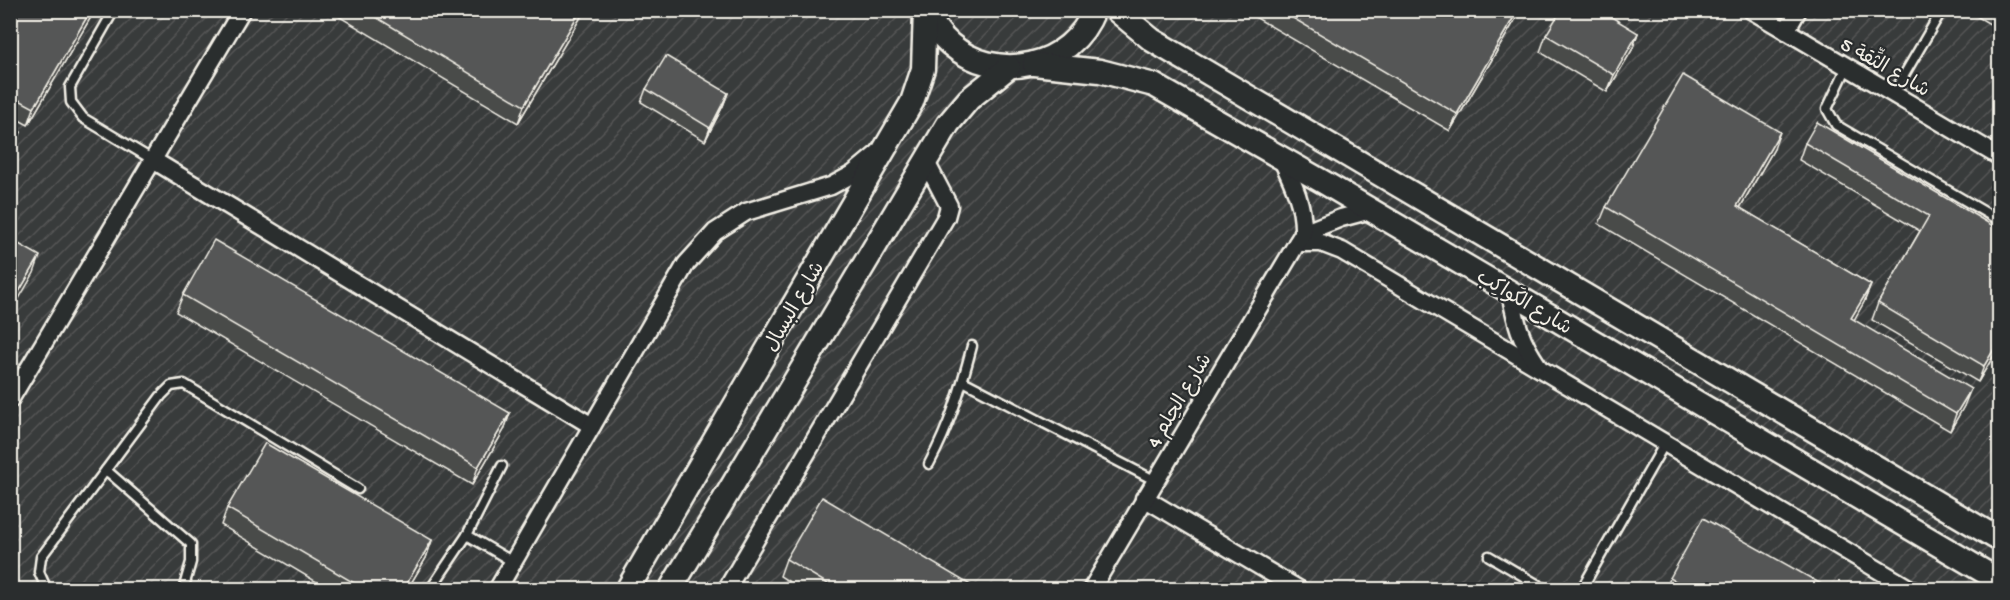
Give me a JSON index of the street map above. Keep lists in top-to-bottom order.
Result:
{
  "streets": {
    "street": [
      "شارع الثِّقة 5",
      "شارع الكَواكِب",
      "شارع البسال",
      "شارع الحِلم 4"
    ]
  }
}
